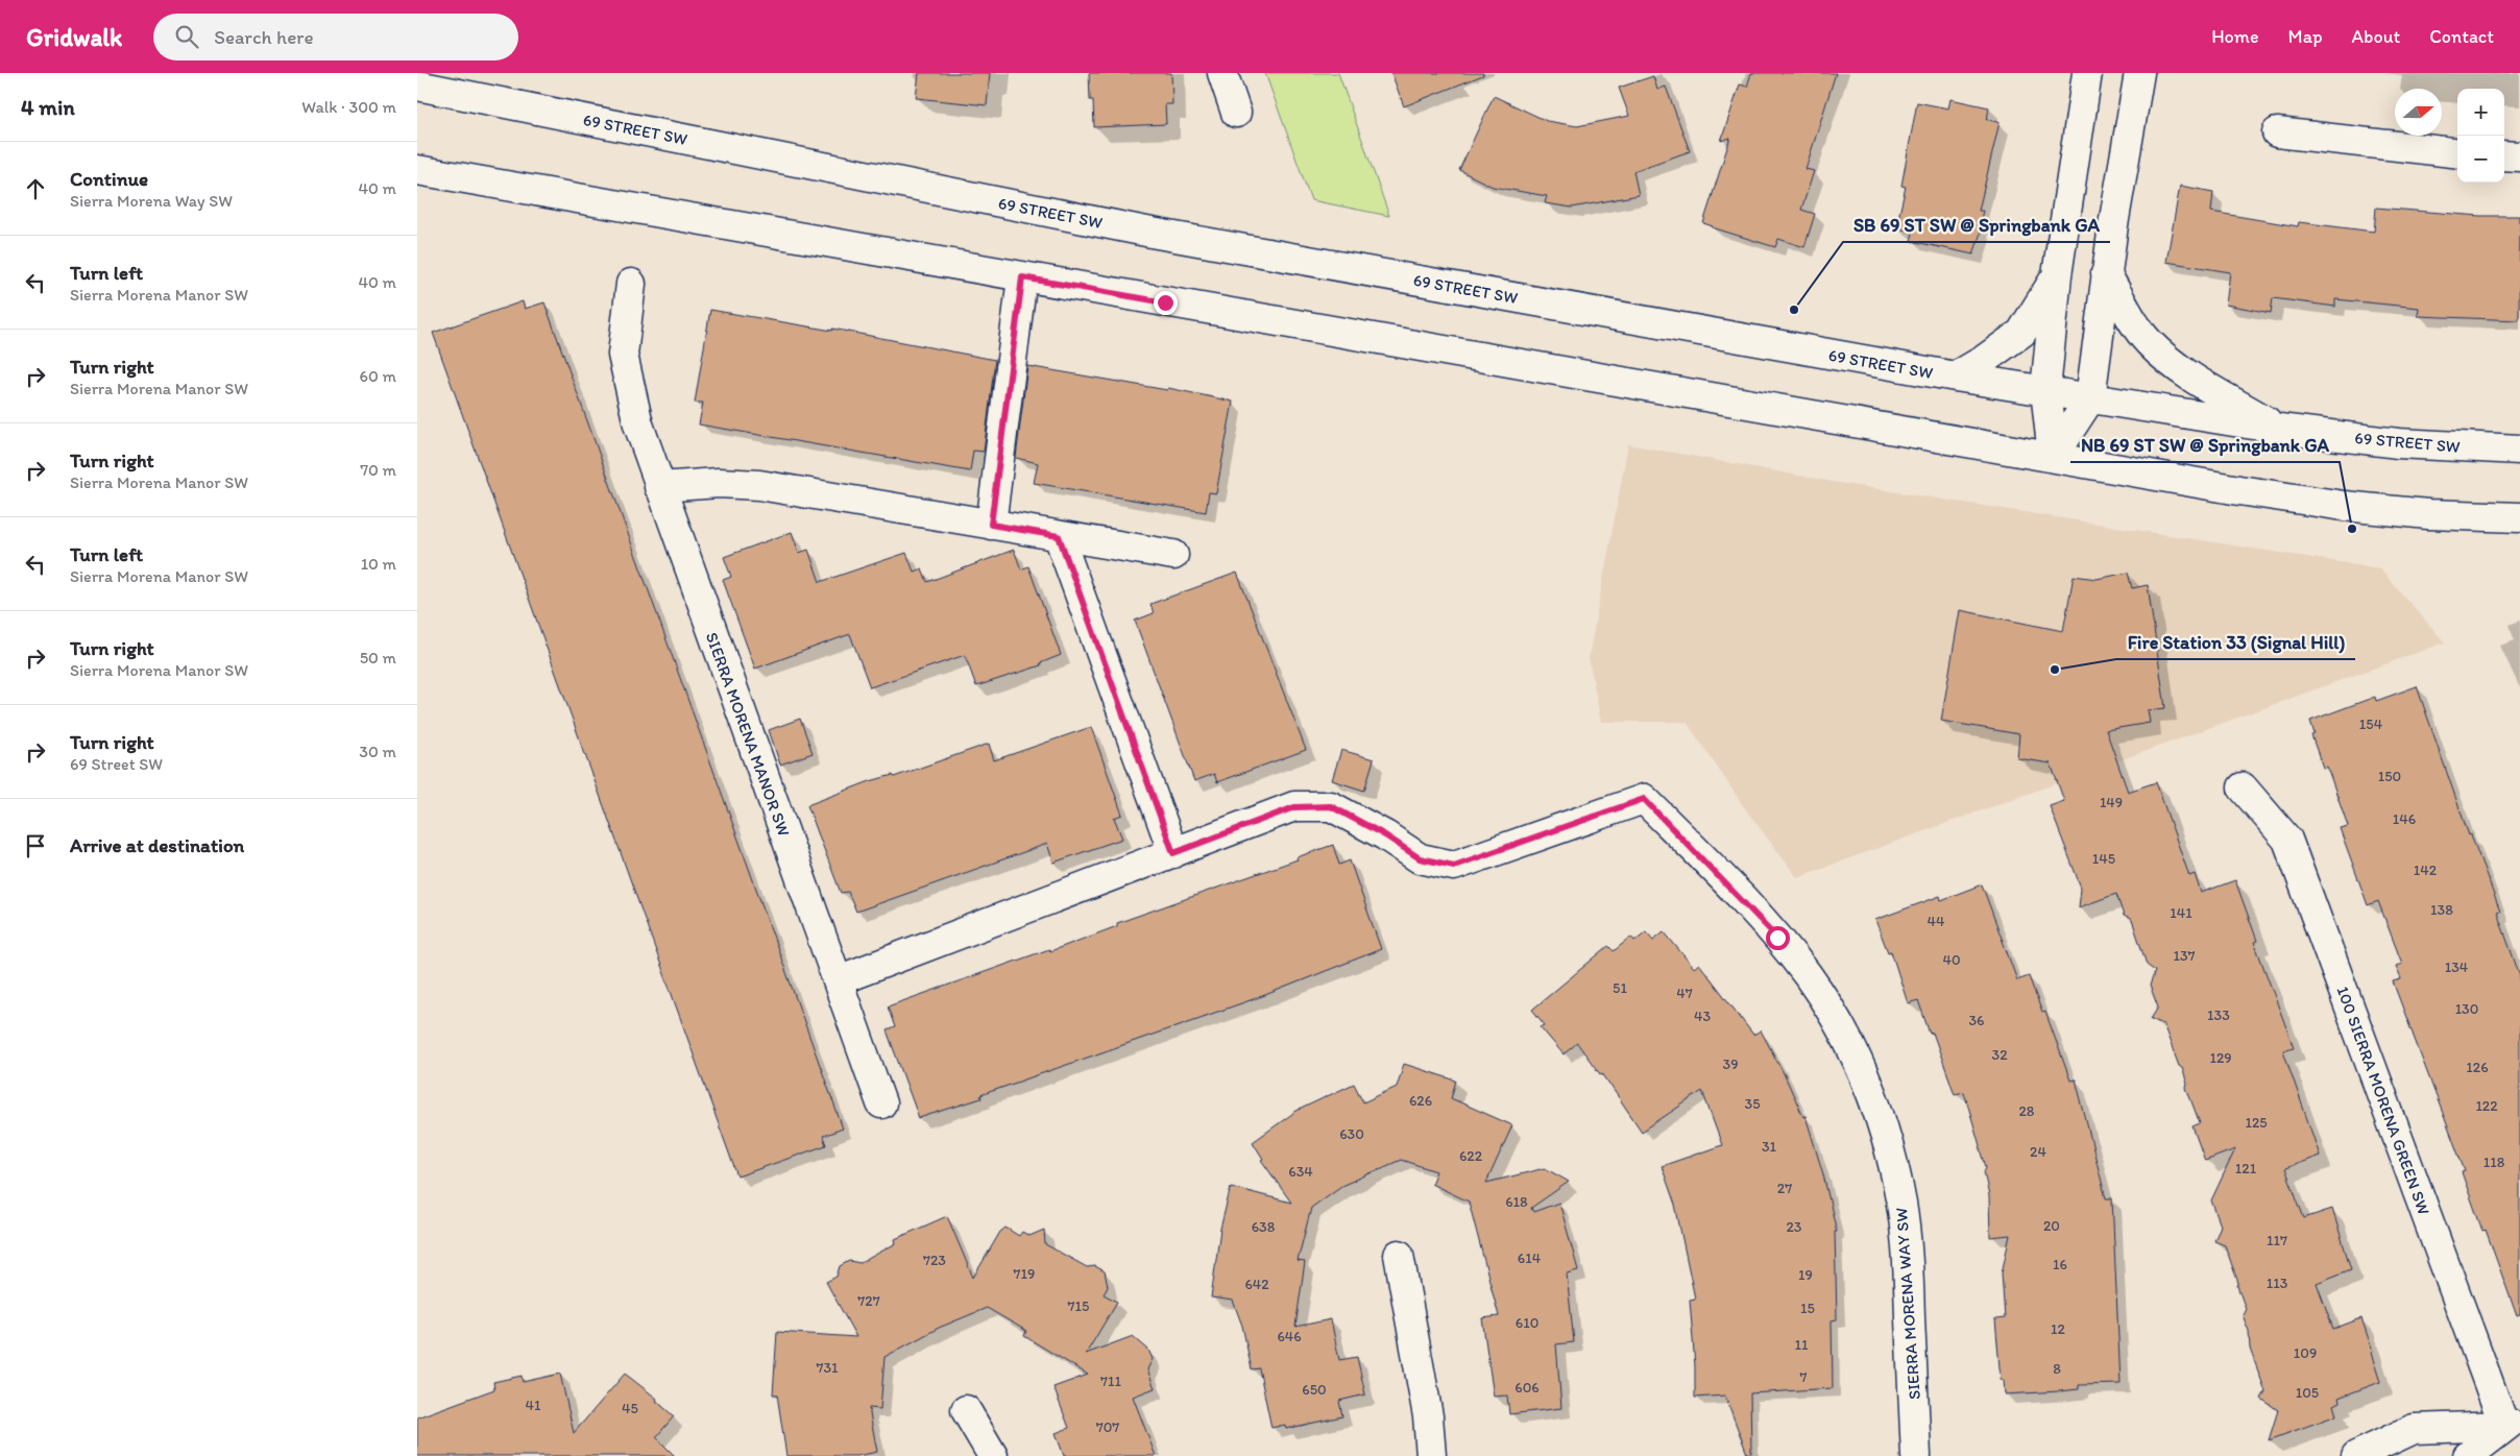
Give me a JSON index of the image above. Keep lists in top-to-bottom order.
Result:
{
  "streets": {
    "street": [
      "69 STREET SW",
      "SIERRA MORENA MANOR SW",
      "100 SIERRA MORENA GREEN SW",
      "SIERRA MORENA WAY SW"
    ]
  },
  "places": ["SB 69 ST SW @ Springbank GA", "NB 69 ST SW @ Springbank GA", "Fire Station 33 (Signal Hill)"],
  "house_numbers": [
    "154",
    "150",
    "149",
    "146",
    "145",
    "142",
    "138",
    "141",
    "44",
    "137",
    "40",
    "134",
    "51",
    "47",
    "130",
    "133",
    "43",
    "36",
    "32",
    "129",
    "39",
    "126",
    "626",
    "35",
    "122",
    "28",
    "125",
    "630",
    "31",
    "24",
    "622",
    "118",
    "121",
    "634",
    "27",
    "618",
    "20",
    "638",
    "23",
    "117",
    "614",
    "723",
    "16",
    "719",
    "19",
    "113",
    "642",
    "727",
    "715",
    "15",
    "610",
    "12",
    "646",
    "11",
    "109",
    "731",
    "8",
    "7",
    "711",
    "606",
    "650",
    "105",
    "41",
    "45",
    "707"
  ],
  "north": "right",
  "page": {
    "header": "Gridwalk",
    "search": "Search here",
    "nav": [
      "Home",
      "Map",
      "About",
      "Contact"
    ],
    "heading": ["4 min", "Walk · 300 m"],
    "map_buttons": ["+", "−"],
    "list": [
      ["Continue", "Sierra Morena Way SW", "40 m"],
      ["Turn left", "Sierra Morena Manor SW", "40 m"],
      ["Turn right", "Sierra Morena Manor SW", "60 m"],
      ["Turn right", "Sierra Morena Manor SW", "70 m"],
      ["Turn left", "Sierra Morena Manor SW", "10 m"],
      ["Turn right", "Sierra Morena Manor SW", "50 m"],
      ["Turn right", "69 Street SW", "30 m"],
      "Arrive at destination"
    ]
  }
}
